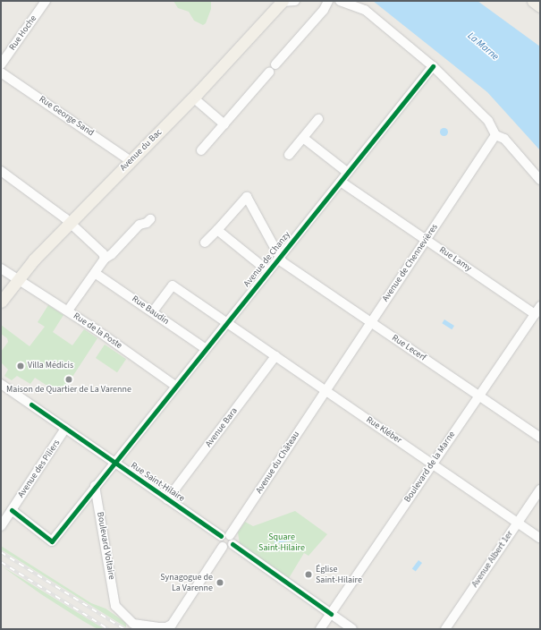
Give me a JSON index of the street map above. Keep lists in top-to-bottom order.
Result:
{
  "streets": {
    "main road": ["Avenue du Bac"],
    "street": [
      "Rue Hoche",
      "Rue George Sand",
      "Avenue de Chanzy",
      "Rue Lamy",
      "Avenue de Chennevières",
      "Rue Baudin",
      "Rue de la Poste",
      "Rue Lecerf",
      "Avenue Bara",
      "Rue Kléber",
      "Avenue du Château",
      "Boulevard de la Marne",
      "Avenue des Piliers",
      "Rue Saint-Hilaire",
      "Boulevard Voltaire",
      "Avenue Albert 1er"
    ]
  },
  "crossings": [
    ["Rue George Sand", "Avenue du Bac"],
    ["Avenue du Bac", "Rue de la Poste"],
    ["Avenue de Chanzy", "Rue Lamy"],
    ["Avenue de Chanzy", "Rue Baudin"],
    ["Avenue de Chanzy", "Rue de la Poste"],
    ["Avenue de Chanzy", "Rue Lecerf"],
    ["Avenue de Chanzy", "Rue Kléber"],
    ["Avenue de Chanzy", "Rue Saint-Hilaire"],
    ["Rue Lamy", "Avenue de Chennevières"],
    ["Rue Lamy", "Boulevard de la Marne"],
    ["Avenue de Chennevières", "Rue Lecerf"],
    ["Avenue de Chennevières", "Rue Kléber"],
    ["Avenue de Chennevières", "Avenue du Château"],
    ["Rue Baudin", "Rue Kléber"],
    ["Rue Lecerf", "Boulevard de la Marne"],
    ["Avenue Bara", "Rue Kléber"],
    ["Avenue Bara", "Rue Saint-Hilaire"],
    ["Rue Kléber", "Avenue du Château"],
    ["Rue Kléber", "Boulevard de la Marne"],
    ["Rue Kléber", "Avenue Albert 1er"],
    ["Avenue du Château", "Rue Saint-Hilaire"],
    ["Avenue des Piliers", "Rue Saint-Hilaire"]
  ],
  "water": ["La Marne"],
  "parks": ["Square Saint-Hilaire"],
  "places": [
    "Villa Médicis",
    "Maison de Quartier de La Varenne",
    "Église Saint-Hilaire",
    "Synagogue de La Varenne"
  ]
}
